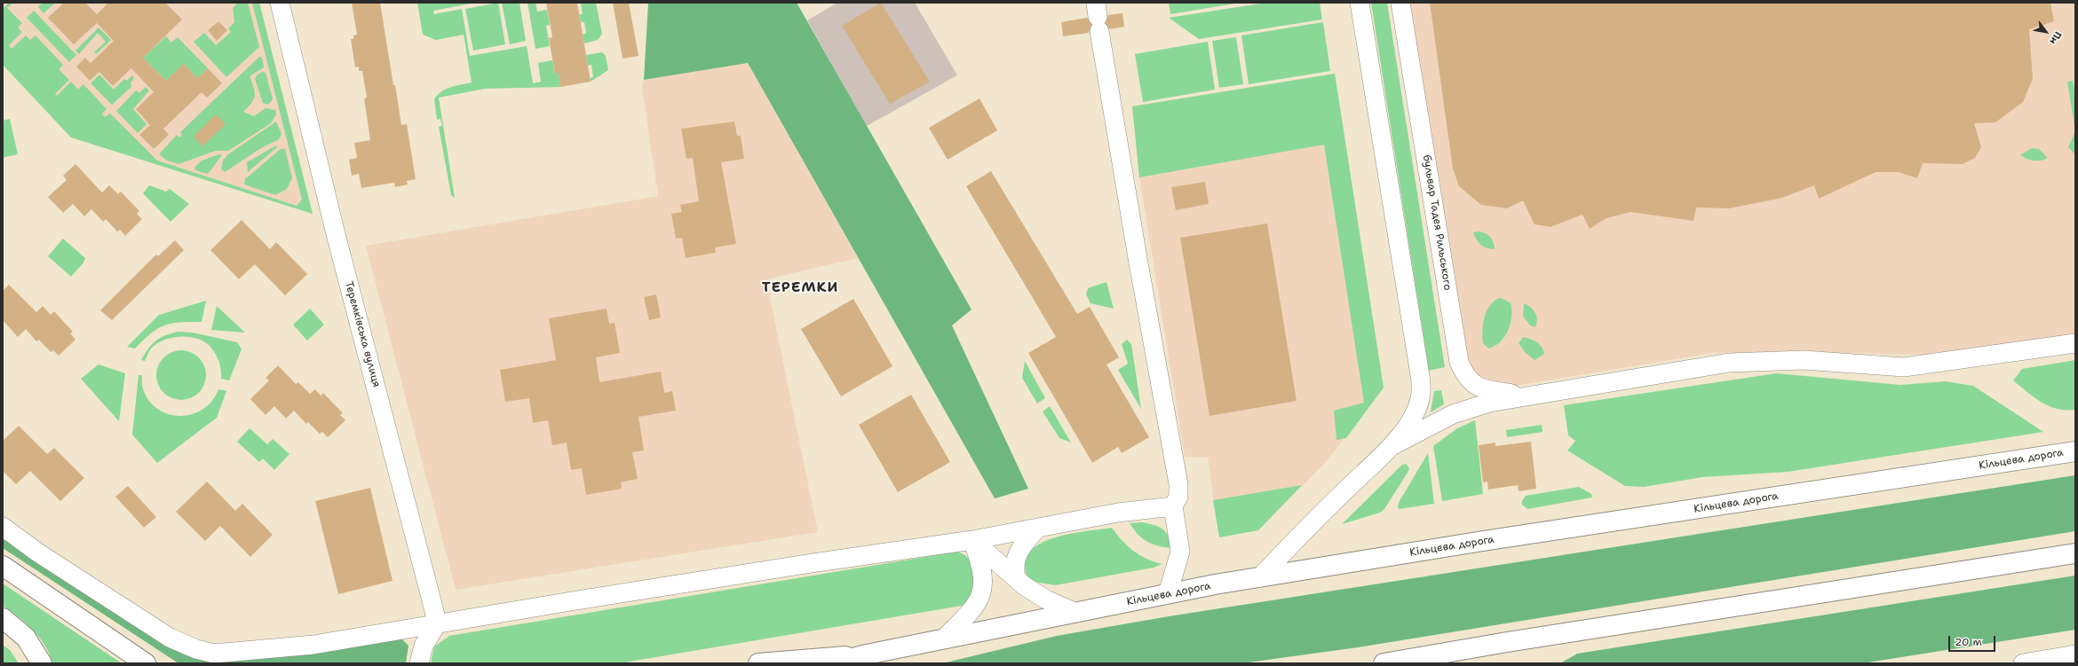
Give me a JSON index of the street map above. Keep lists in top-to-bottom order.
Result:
{
  "streets": {
    "highway": ["Кільцева дорога"],
    "street": ["бульвар Тадея Рильського", "Теремківська вулиця"]
  },
  "districts": ["ТЕРЕМКИ"],
  "scale_bar": "20 m",
  "north": "bottom right"
}
